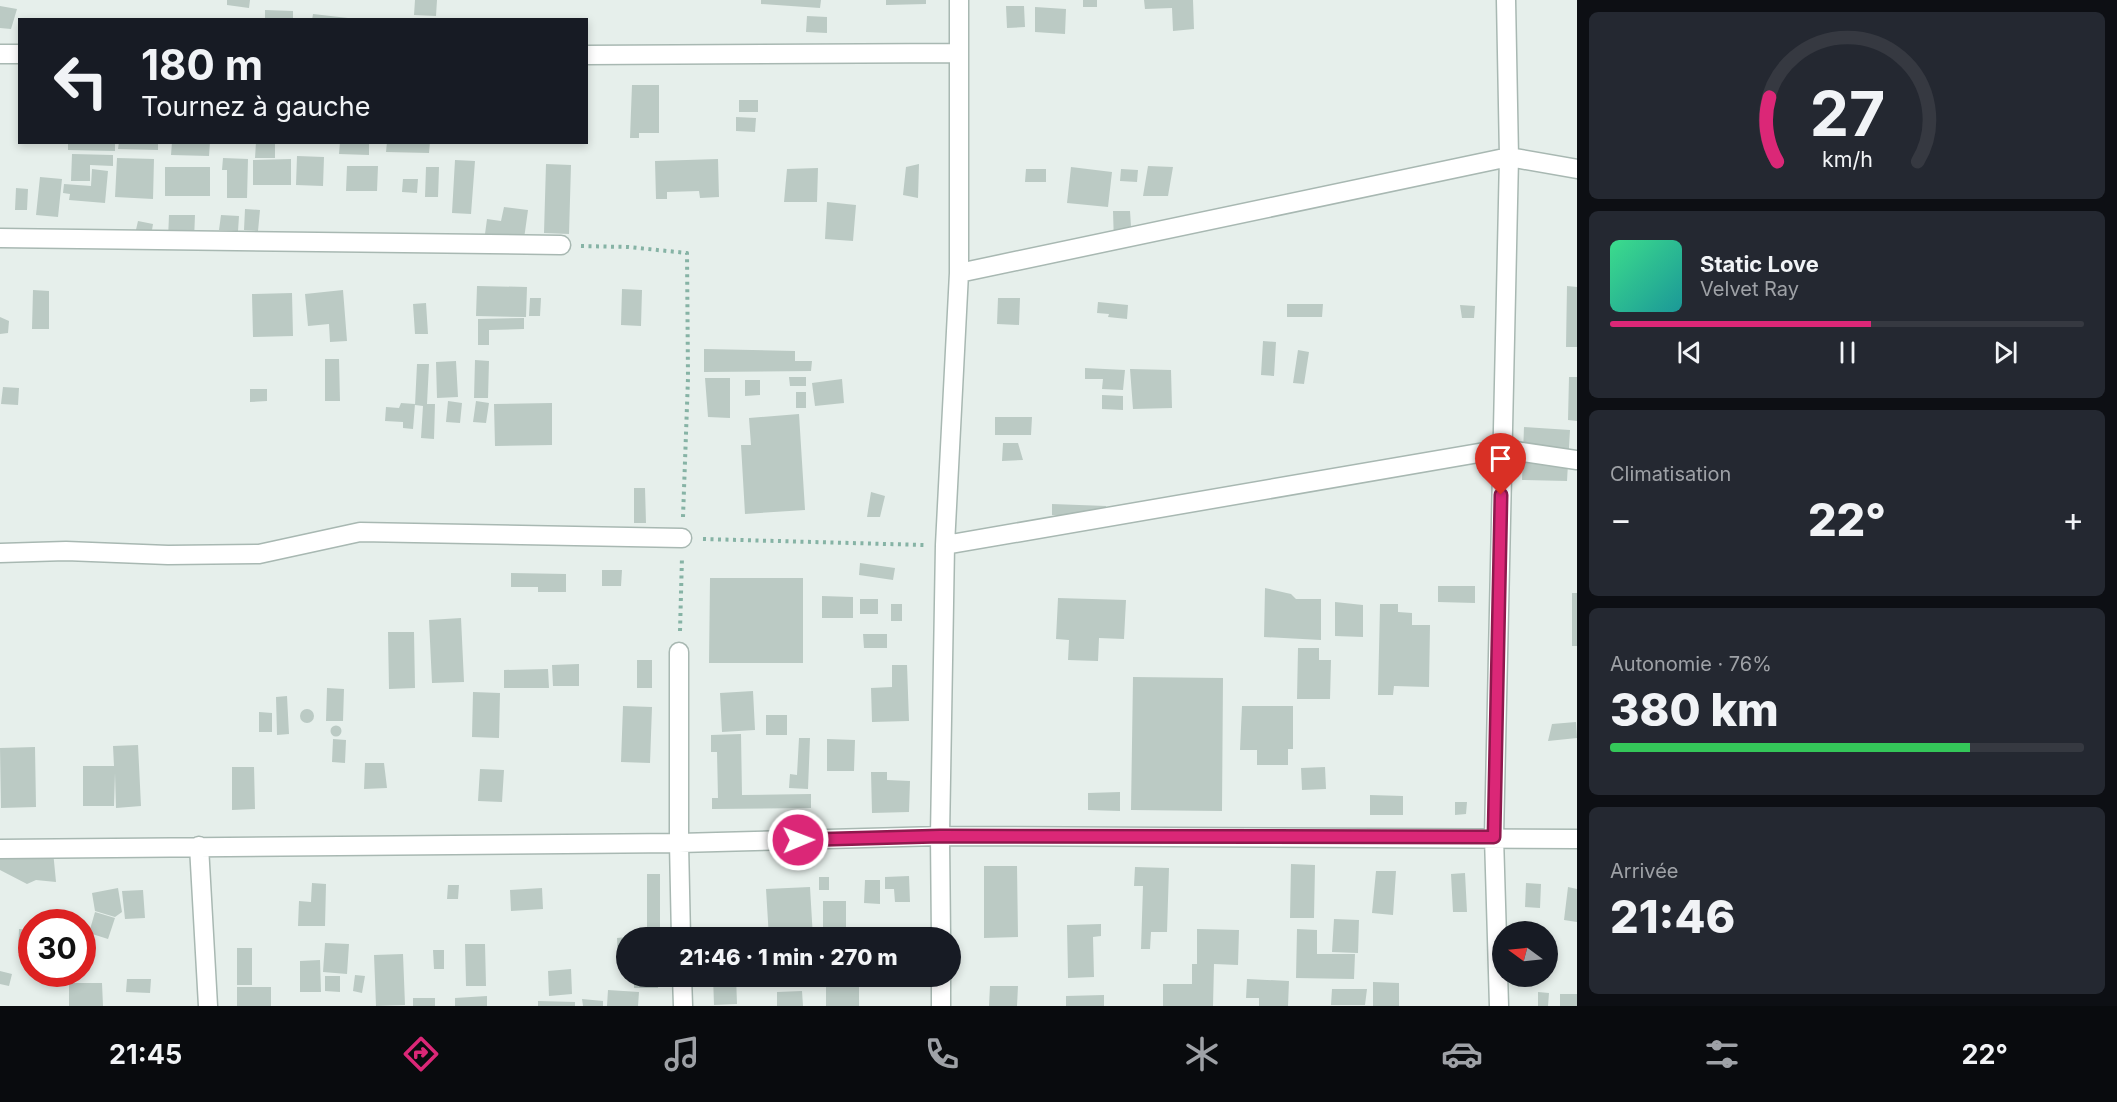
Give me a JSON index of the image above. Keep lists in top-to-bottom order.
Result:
{
  "north": "left",
  "page": {
    "turn": ["180 m", "Tournez à gauche"],
    "song": ["Static Love", "Velvet Ray"],
    "tile": [
      "Climatisation",
      ["Autonomie · 76%", "380 km"],
      ["Arrivée", "21:46"]
    ],
    "heat": ["−", "22°", "+"],
    "limit": "30",
    "trip": "21:46 · 1 min · 270 m",
    "tabs": ["21:45", "22°"],
    "gauge": ["27", "km/h"]
  }
}
